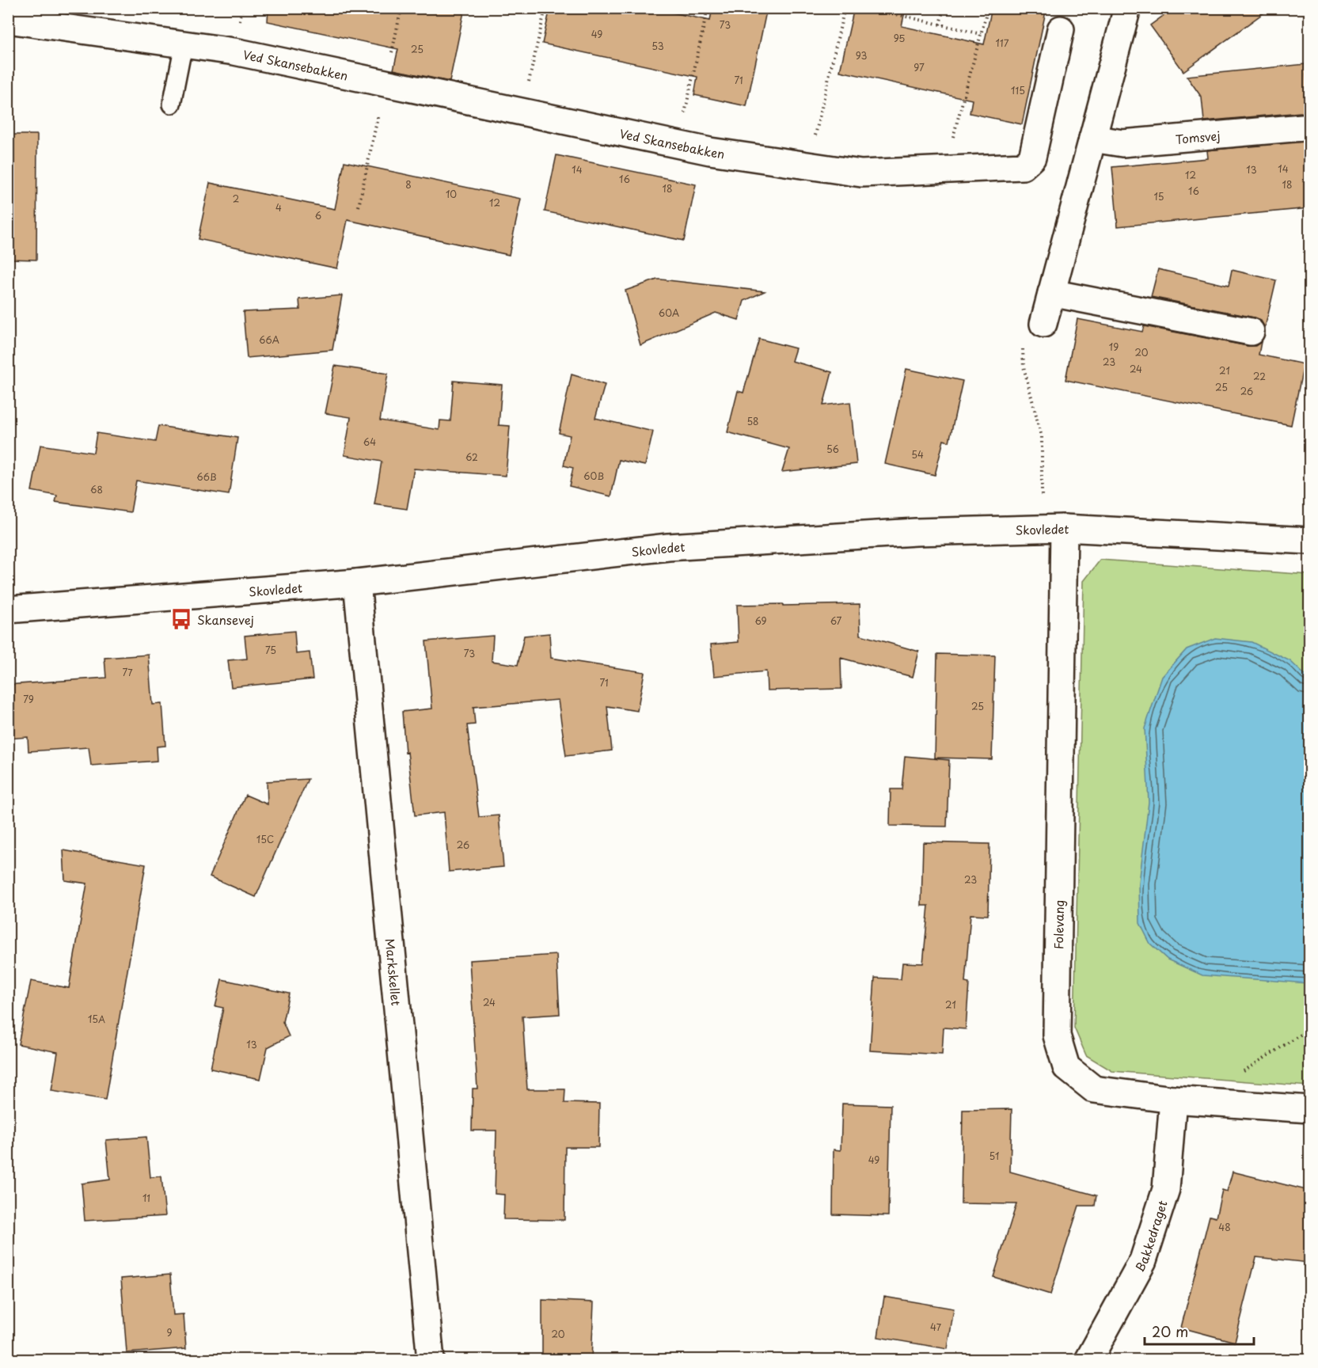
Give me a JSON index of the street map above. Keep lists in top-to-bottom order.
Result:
{
  "streets": {
    "street": [
      "Ved Skansebakken",
      "Tomsvej",
      "Skovledet",
      "Folevang",
      "Markskellet",
      "Bakkedraget"
    ]
  },
  "crossings": [
    ["Skovledet", "Folevang"],
    ["Skovledet", "Markskellet"],
    ["Folevang", "Bakkedraget"]
  ],
  "places": {
    "bus stop": ["Skansevej"]
  },
  "house_numbers": [
    "73",
    "49",
    "95",
    "117",
    "53",
    "25",
    "93",
    "97",
    "71",
    "115",
    "14",
    "14",
    "13",
    "12",
    "16",
    "8",
    "18",
    "18",
    "16",
    "10",
    "15",
    "2",
    "12",
    "4",
    "6",
    "60A",
    "66A",
    "19",
    "20",
    "23",
    "24",
    "21",
    "22",
    "25",
    "26",
    "58",
    "64",
    "56",
    "54",
    "62",
    "60B",
    "66B",
    "68",
    "69",
    "67",
    "75",
    "73",
    "77",
    "71",
    "79",
    "25",
    "15C",
    "26",
    "23",
    "24",
    "21",
    "15A",
    "13",
    "51",
    "49",
    "11",
    "48",
    "47",
    "9",
    "20"
  ],
  "scale_bar": "20 m"
}
